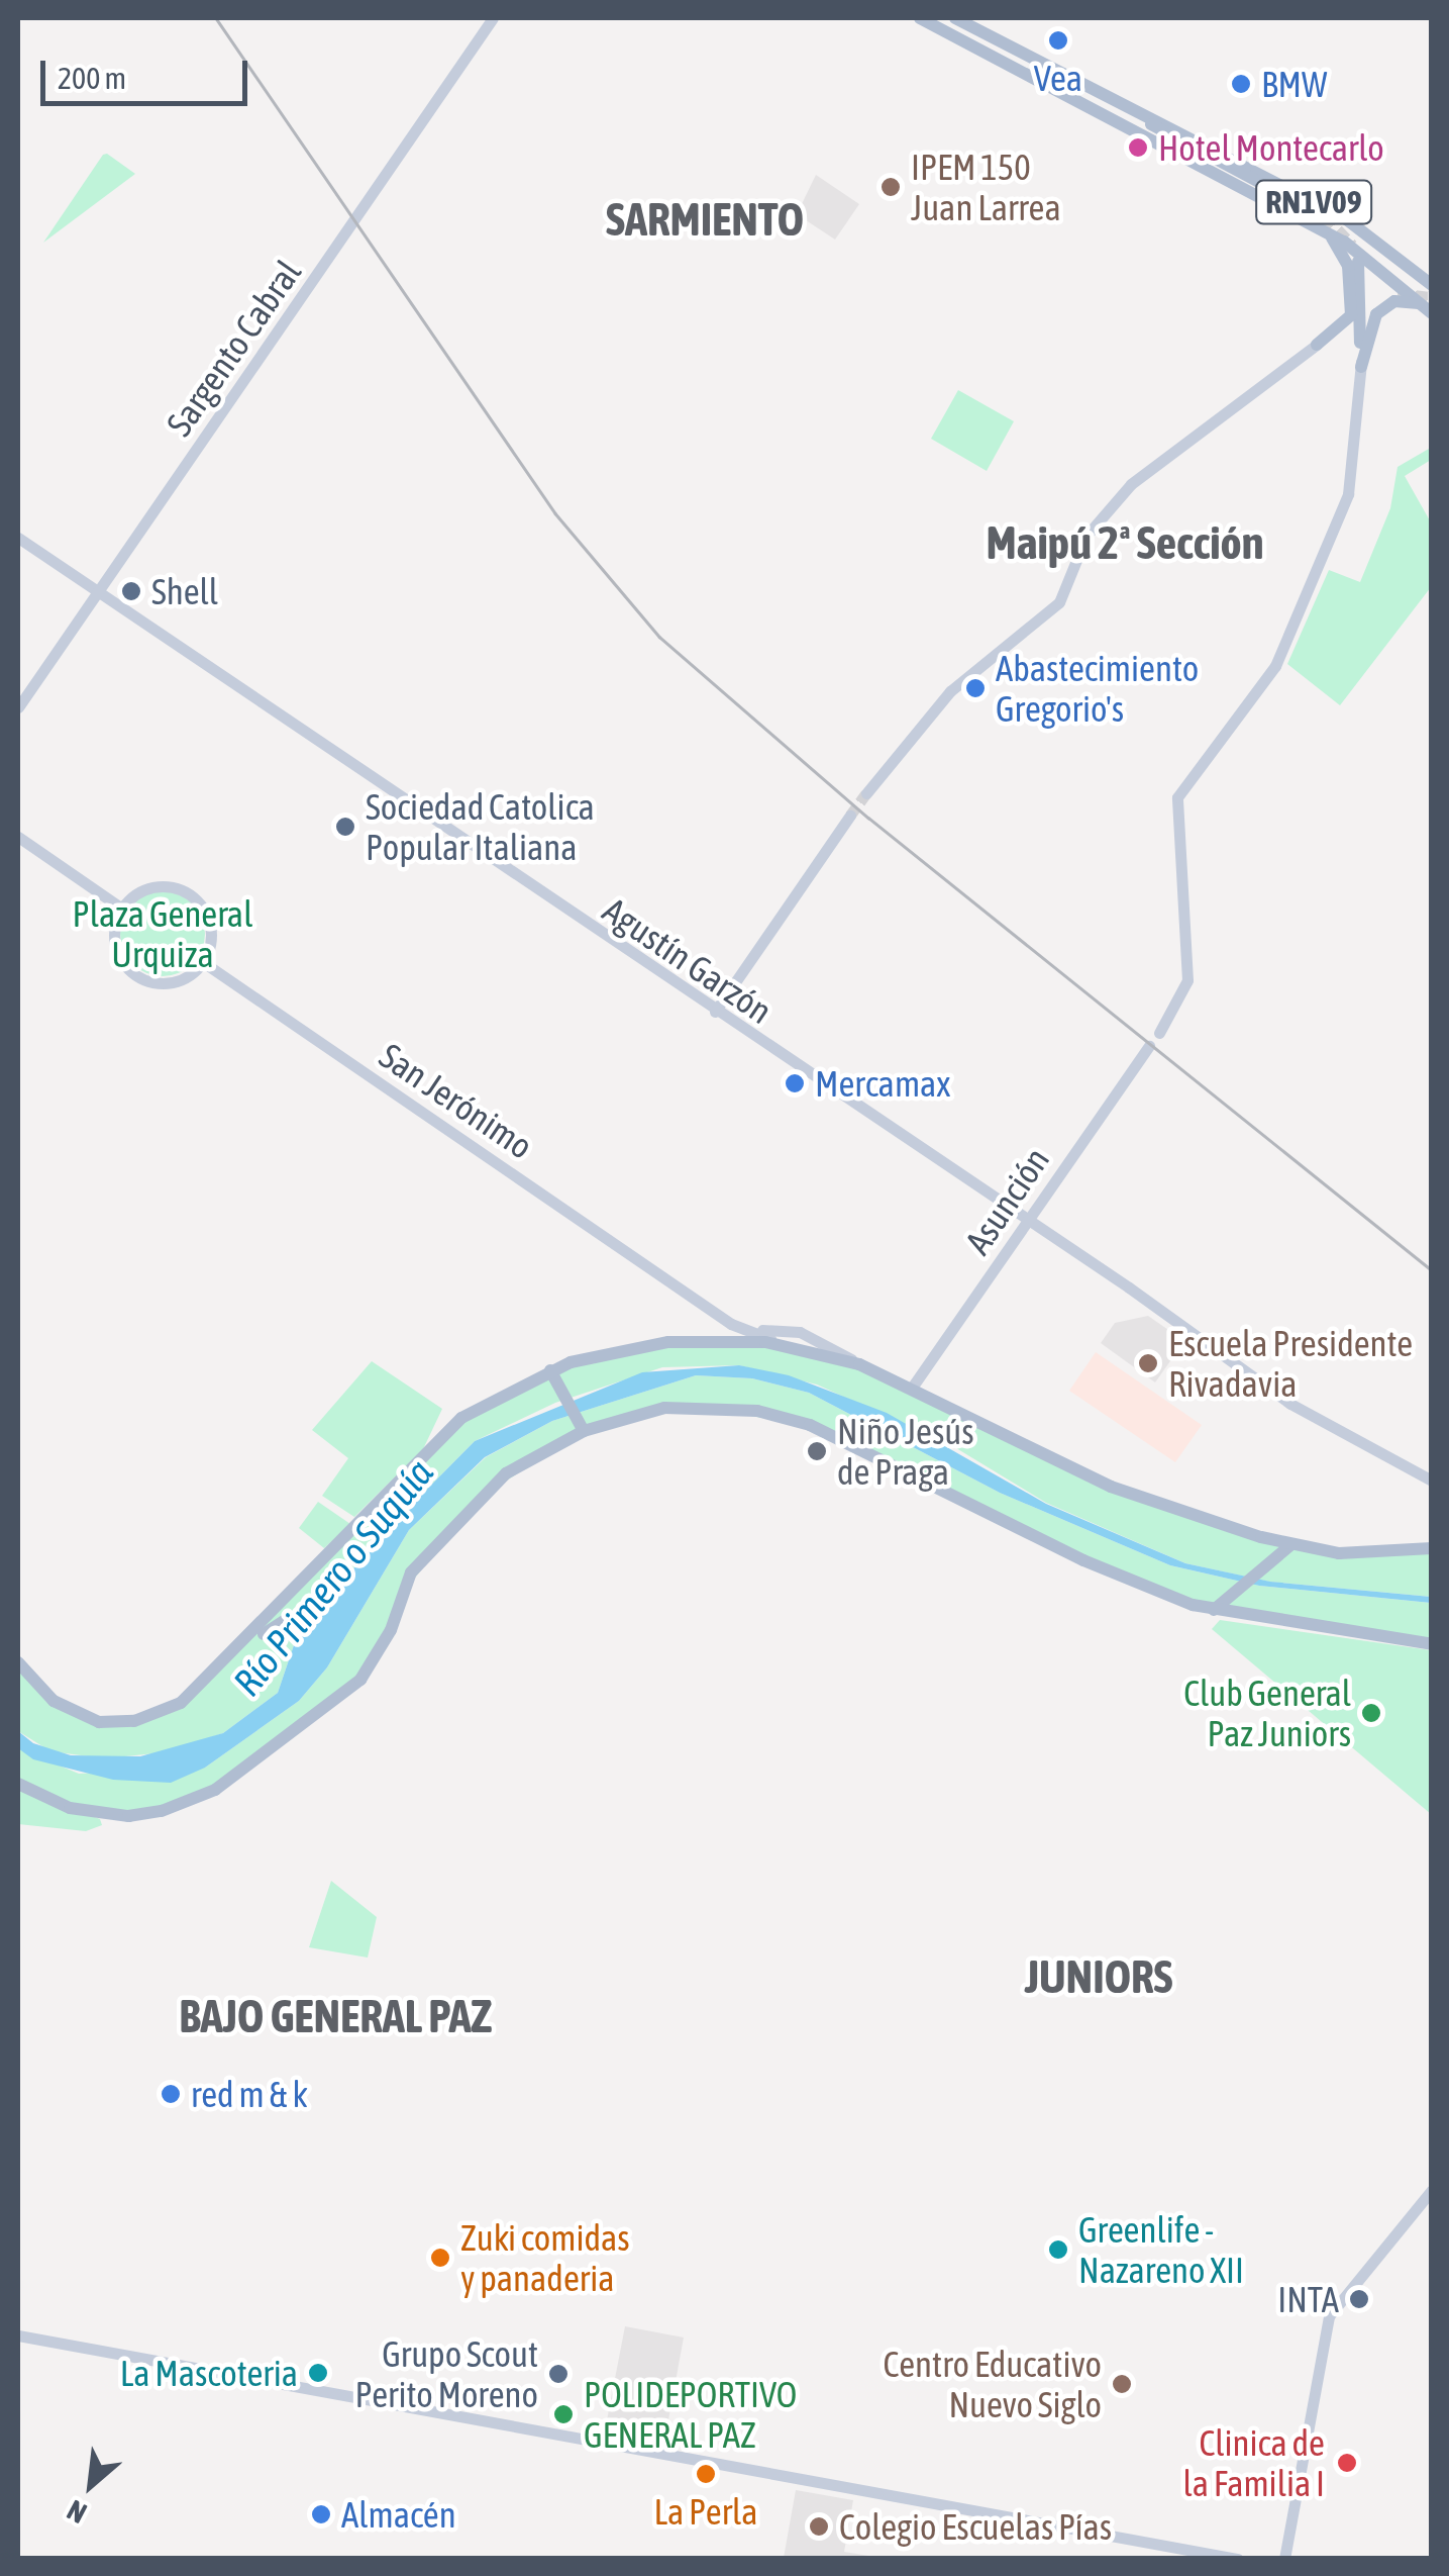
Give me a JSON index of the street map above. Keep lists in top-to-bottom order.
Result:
{
  "streets": {
    "main road": [
      "RN1V09",
      "Sargento Cabral",
      "Agustín Garzón",
      "San Jerónimo",
      "Asunción"
    ]
  },
  "crossings": [
    ["Sargento Cabral", "Agustín Garzón"],
    ["Agustín Garzón", "Asunción"]
  ],
  "districts": [
    "SARMIENTO",
    "Maipú 2ª Sección",
    "JUNIORS",
    "BAJO GENERAL PAZ"
  ],
  "water": ["Río Primero o Suquía"],
  "parks": ["Plaza General Urquiza"],
  "places": [
    "Vea",
    "BMW",
    "Hotel Montecarlo",
    "IPEM 150 Juan Larrea",
    "Shell",
    "Abastecimiento Gregorio's",
    "Sociedad Catolica Popular Italiana",
    "Mercamax",
    "Escuela Presidente Rivadavia",
    "Niño Jesús de Praga",
    "Club General Paz Juniors",
    "red m & k",
    "Greenlife - Nazareno XII",
    "Zuki comidas y panaderia",
    "INTA",
    "La Mascoteria",
    "Grupo Scout Perito Moreno",
    "Centro Educativo Nuevo Siglo",
    "POLIDEPORTIVO GENERAL PAZ",
    "Clinica de la Familia I",
    "La Perla",
    "Almacén",
    "Colegio Escuelas Pías"
  ],
  "scale_bar": "200 m",
  "north": "bottom left"
}
